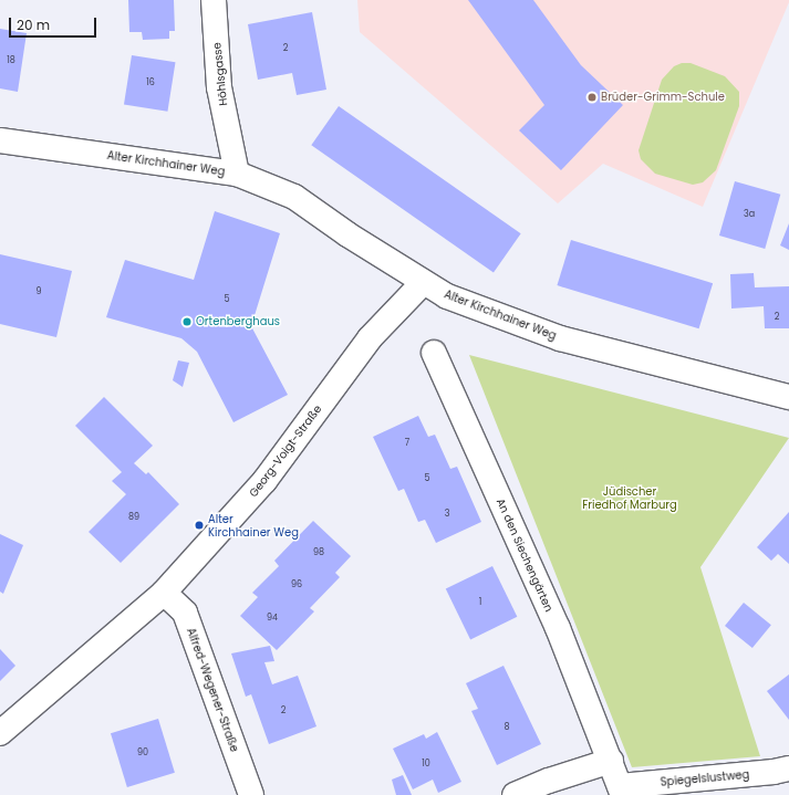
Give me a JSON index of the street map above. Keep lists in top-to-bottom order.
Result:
{
  "streets": {
    "street": [
      "Höhlsgasse",
      "Alter Kirchhainer Weg",
      "Georg-Voigt-Straße",
      "An den Siechengärten",
      "Alfred-Wegener-Straße",
      "Spiegelslustweg"
    ]
  },
  "crossings": [
    ["Höhlsgasse", "Alter Kirchhainer Weg"],
    ["Alter Kirchhainer Weg", "Georg-Voigt-Straße"],
    ["Georg-Voigt-Straße", "Alfred-Wegener-Straße"],
    ["An den Siechengärten", "Spiegelslustweg"]
  ],
  "parks": ["Jüdischer Friedhof Marburg"],
  "places": ["Brüder-Grimm-Schule", "Ortenberghaus", "Alter Kirchhainer Weg"],
  "house_numbers": [
    "2",
    "18",
    "16",
    "3a",
    "9",
    "5",
    "2",
    "7",
    "5",
    "3",
    "89",
    "98",
    "96",
    "1",
    "94",
    "2",
    "8",
    "90",
    "10"
  ],
  "scale_bar": "20 m"
}
